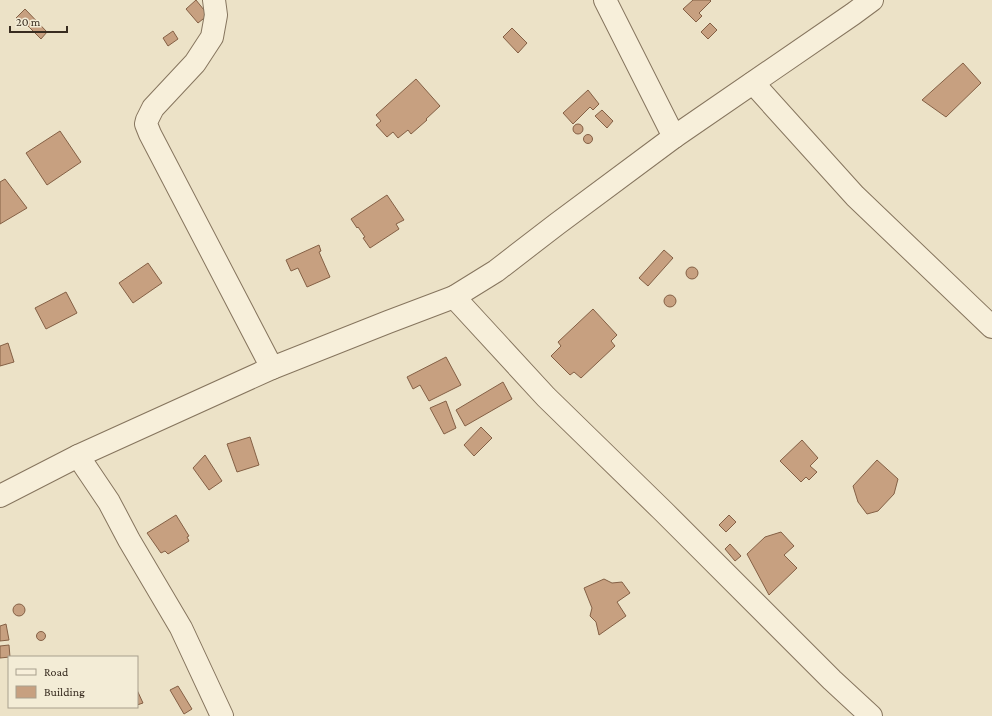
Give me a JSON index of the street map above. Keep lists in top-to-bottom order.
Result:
{
  "legend": ["Road", "Building"],
  "scale_bar": "20 m"
}
